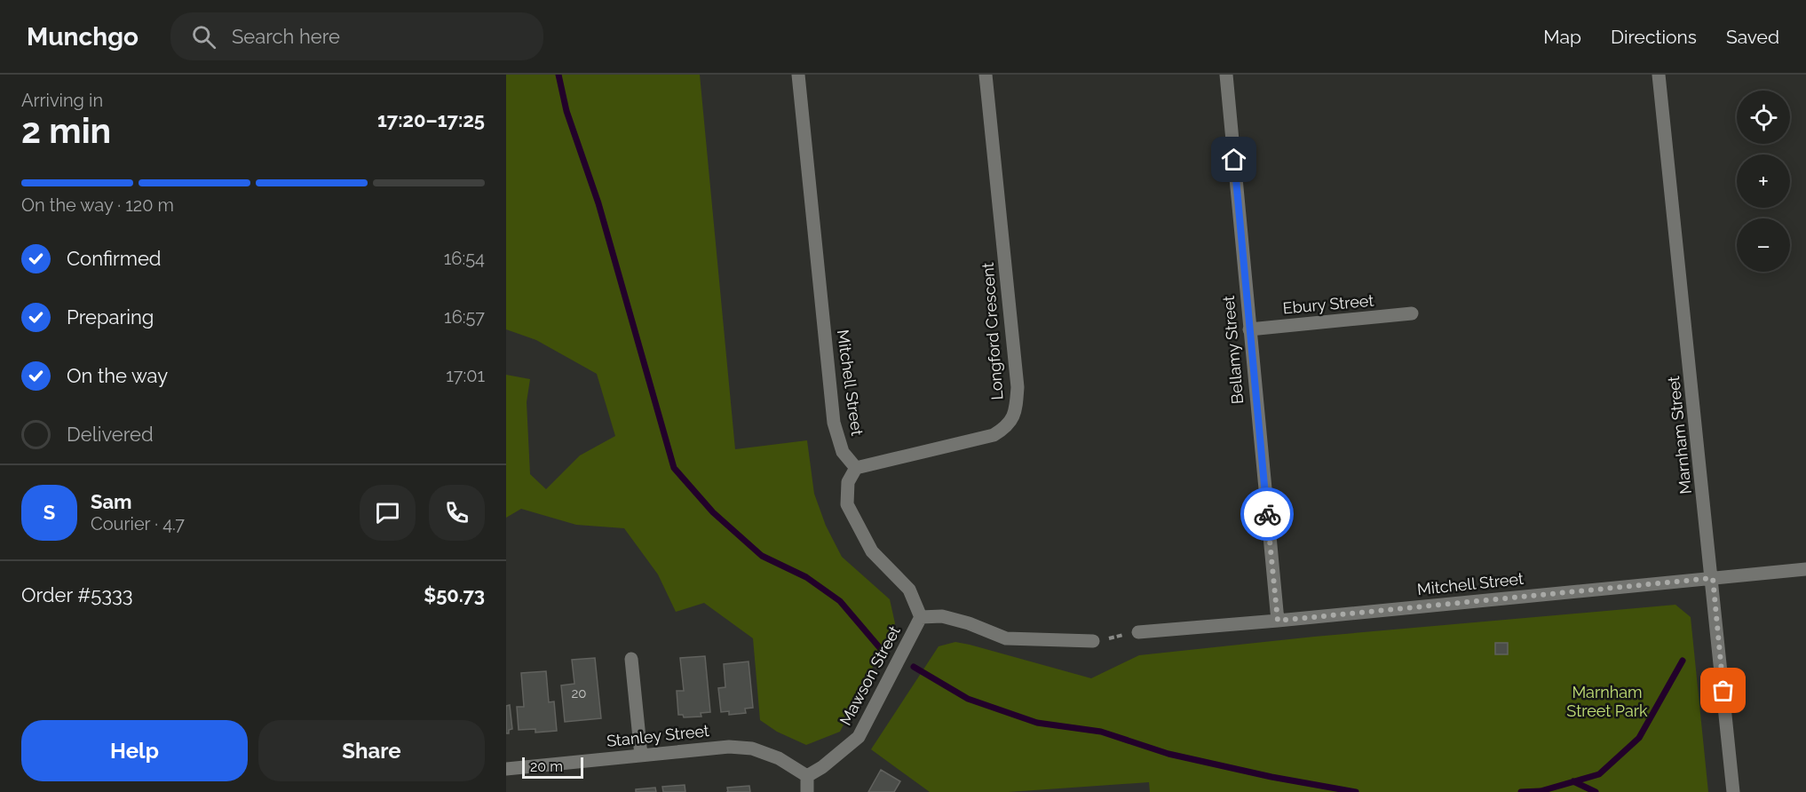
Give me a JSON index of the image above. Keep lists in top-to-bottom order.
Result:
{
  "streets": {
    "street": [
      "Ebury Street",
      "Longford Crescent",
      "Bellamy Street",
      "Mitchell Street",
      "Marnham Street",
      "Mawson Street",
      "Stanley Street"
    ]
  },
  "crossings": [
    ["Ebury Street", "Bellamy Street"],
    ["Longford Crescent", "Mitchell Street"],
    ["Bellamy Street", "Mitchell Street"],
    ["Mitchell Street", "Marnham Street"],
    ["Mawson Street", "Stanley Street"]
  ],
  "parks": ["Marnham Street Park"],
  "house_numbers": ["20"],
  "scale_bar": "20 m",
  "page": {
    "header": "Munchgo",
    "search": "Search here",
    "nav": ["Map", "Directions", "Saved"],
    "heading": ["2 min", "Arriving in", "17:20–17:25"],
    "panel": [
      "Sam",
      "Courier · 4.7",
      "Order #5333",
      "$50.73"
    ],
    "map_buttons": ["+", "−"],
    "bar": "On the way · 120 m",
    "list": [
      ["Confirmed", "16:54"],
      ["Preparing", "16:57"],
      ["On the way", "17:01"],
      "Delivered"
    ],
    "round": "S",
    "buttons": ["Help", "Share"],
    "scale": "20 m"
  }
}
